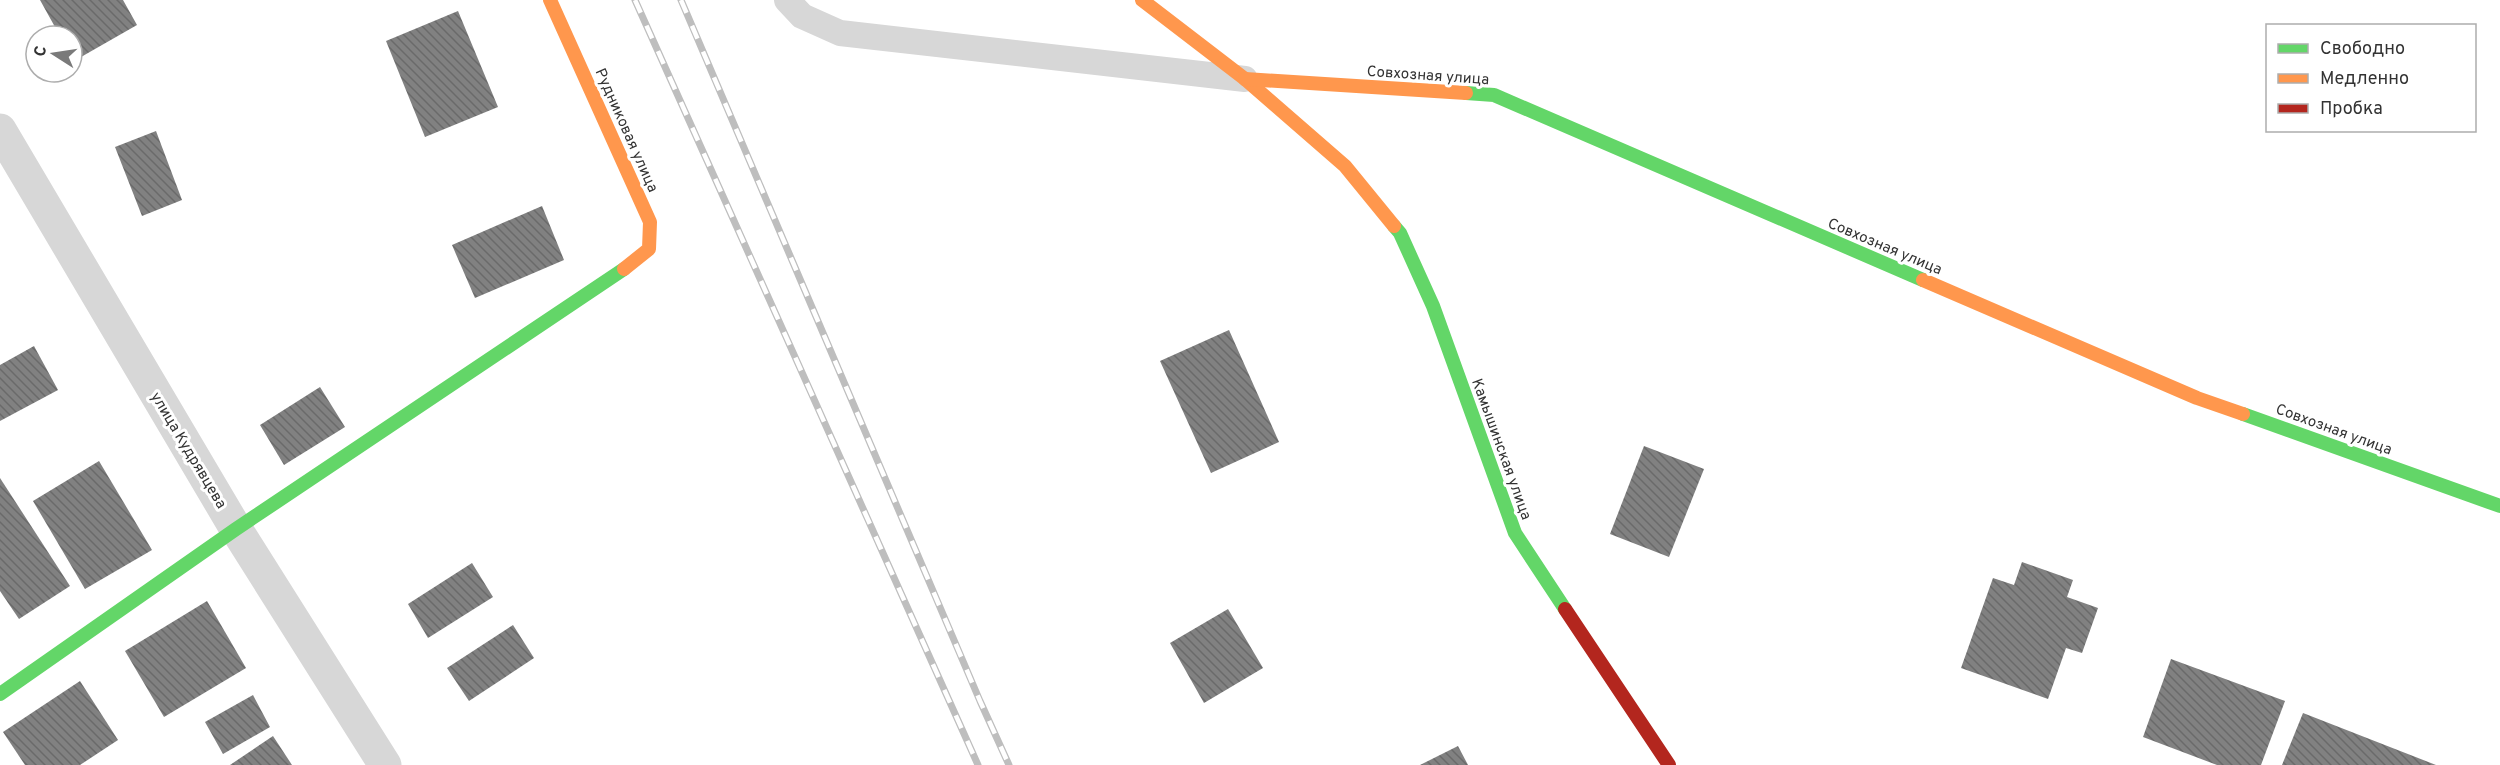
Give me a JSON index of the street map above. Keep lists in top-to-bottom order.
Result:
{
  "streets": {
    "street": [
      "Совхозная улица",
      "Рудниковая улица",
      "Камышинская улица",
      "улица Кудрявцева"
    ]
  },
  "crossings": [
    ["Совхозная улица", "Камышинская улица"],
    ["Рудниковая улица", "улица Кудрявцева"]
  ],
  "legend": ["Свободно", "Медленно", "Пробка"],
  "north": "left"
}
